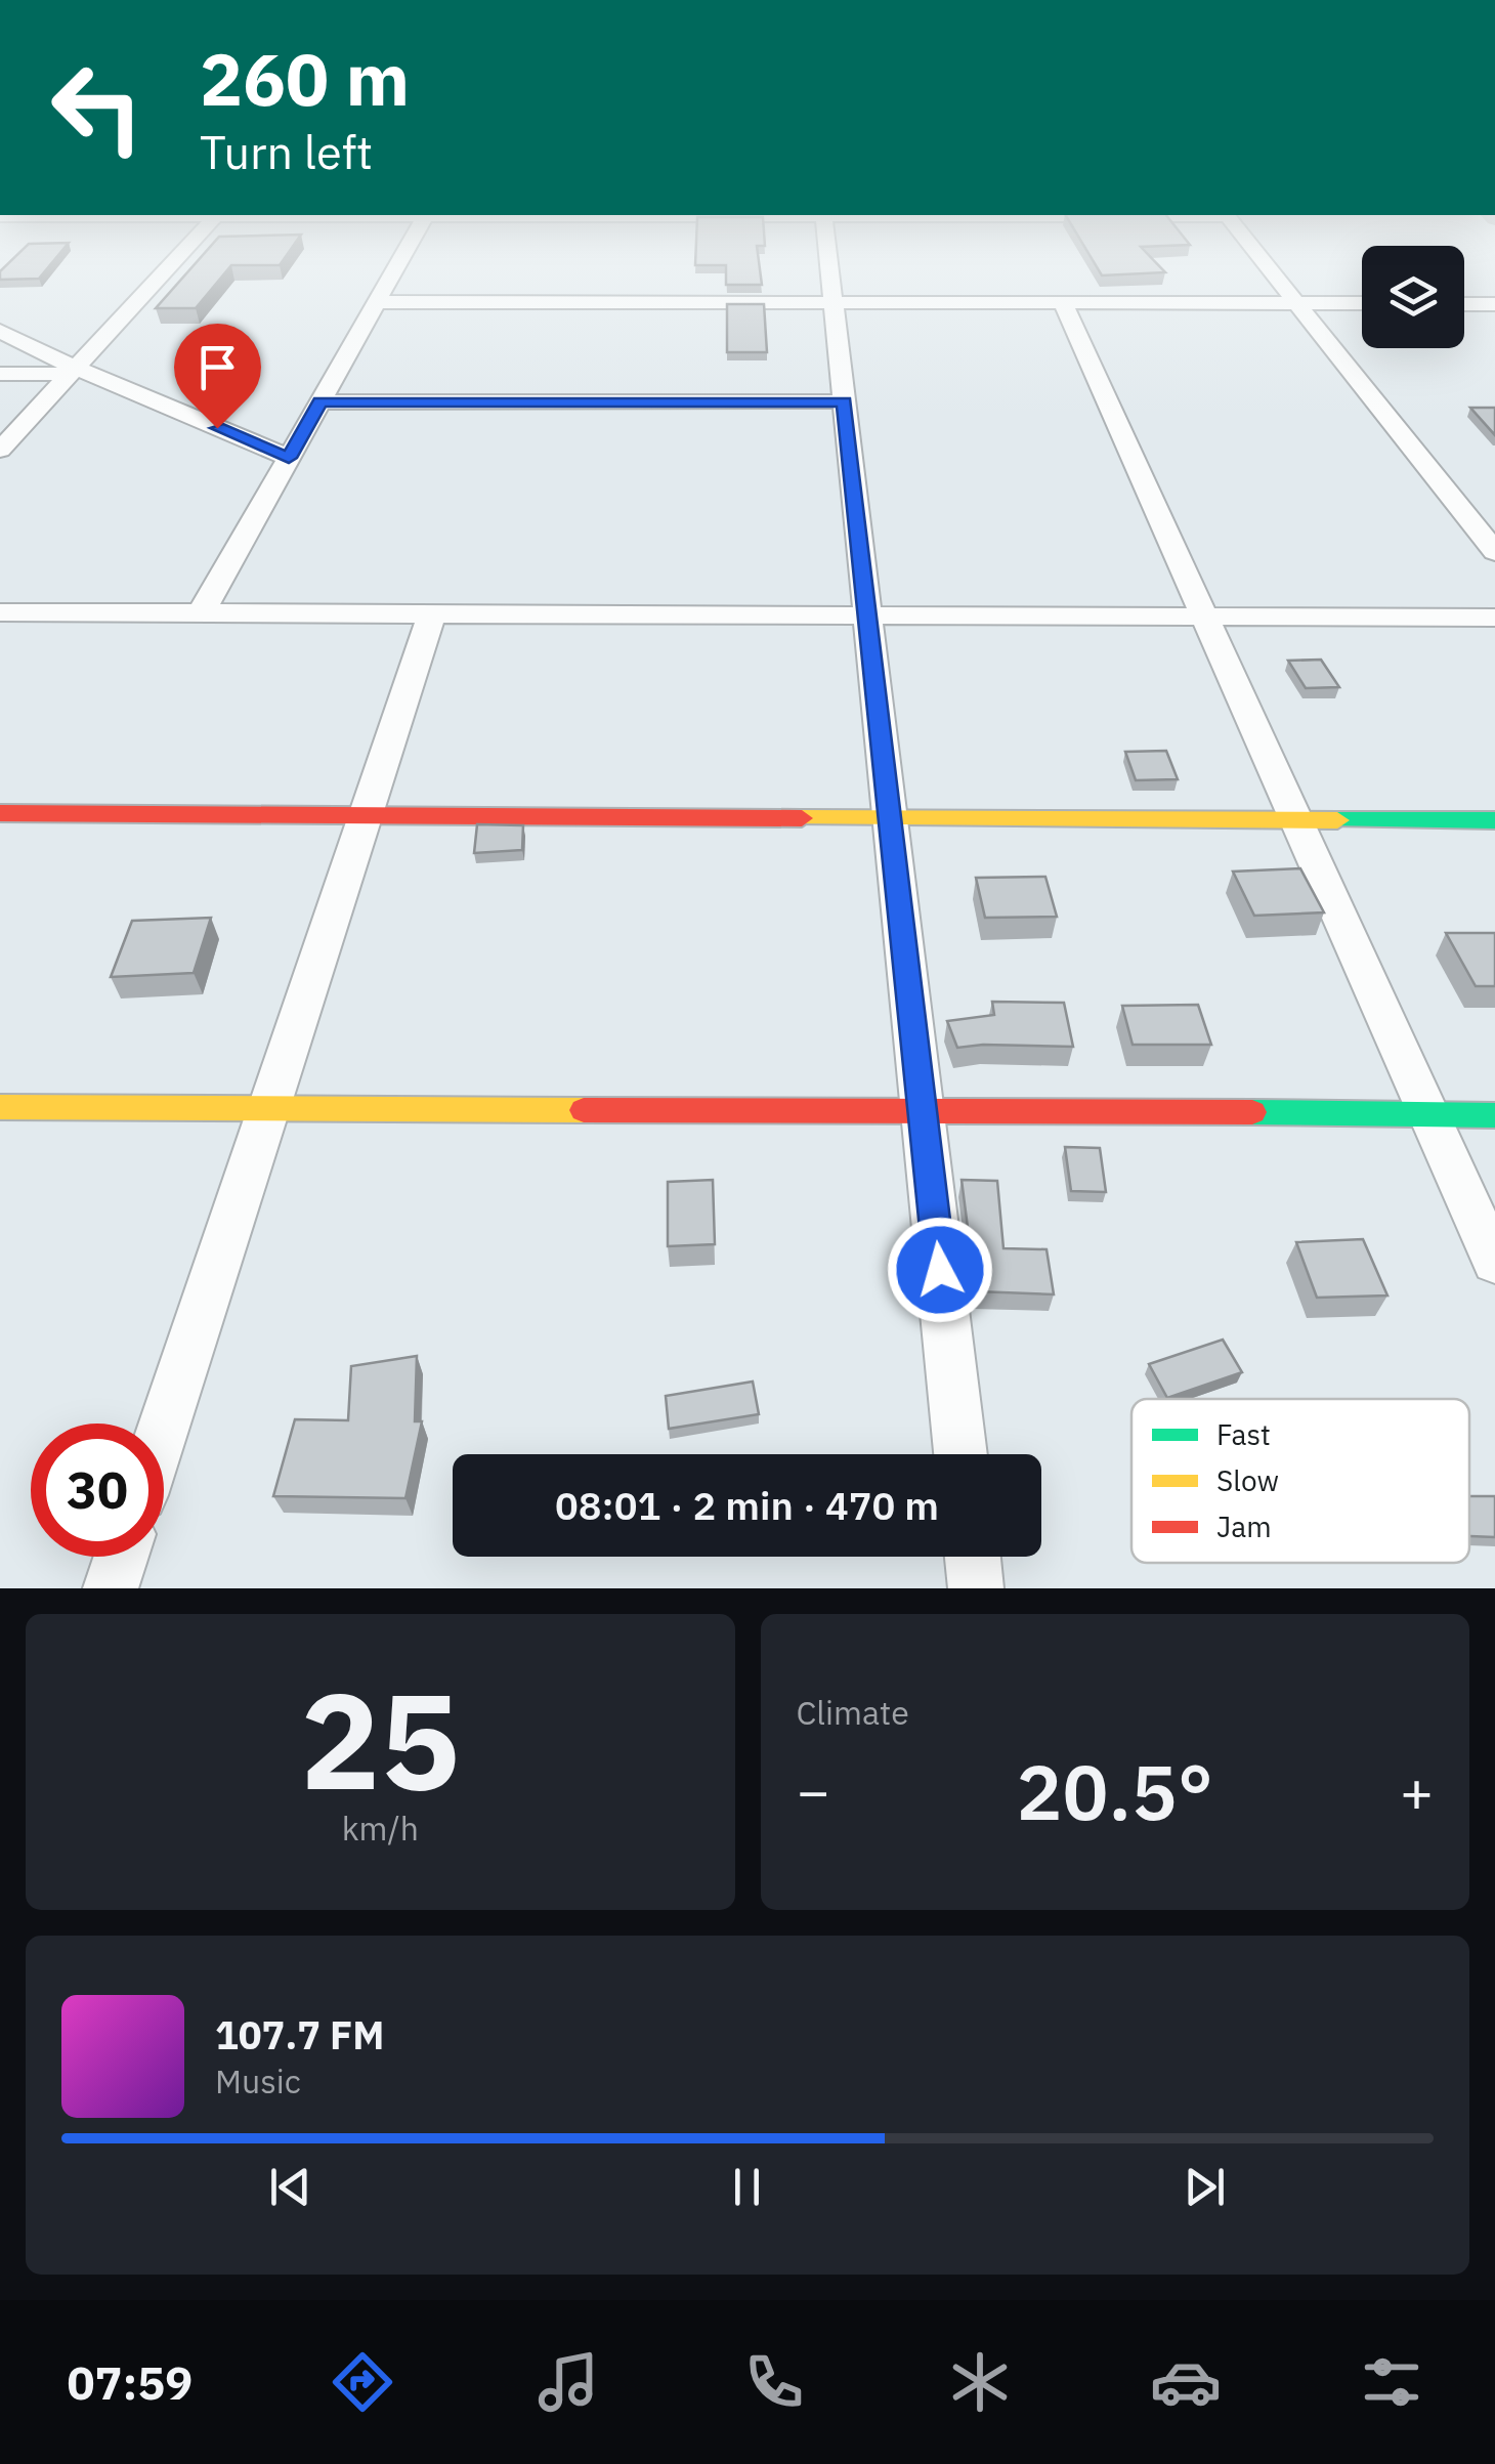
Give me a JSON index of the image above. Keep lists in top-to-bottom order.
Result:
{
  "legend": ["Fast", "Slow", "Jam"],
  "page": {
    "turn": ["260 m", "Turn left"],
    "limit": "30",
    "trip": "08:01 · 2 min · 470 m",
    "tile": [
      ["25", "km/h"],
      "Climate"
    ],
    "heat": ["−", "20.5°", "+"],
    "song": ["107.7 FM", "Music"],
    "tabs": "07:59"
  }
}
